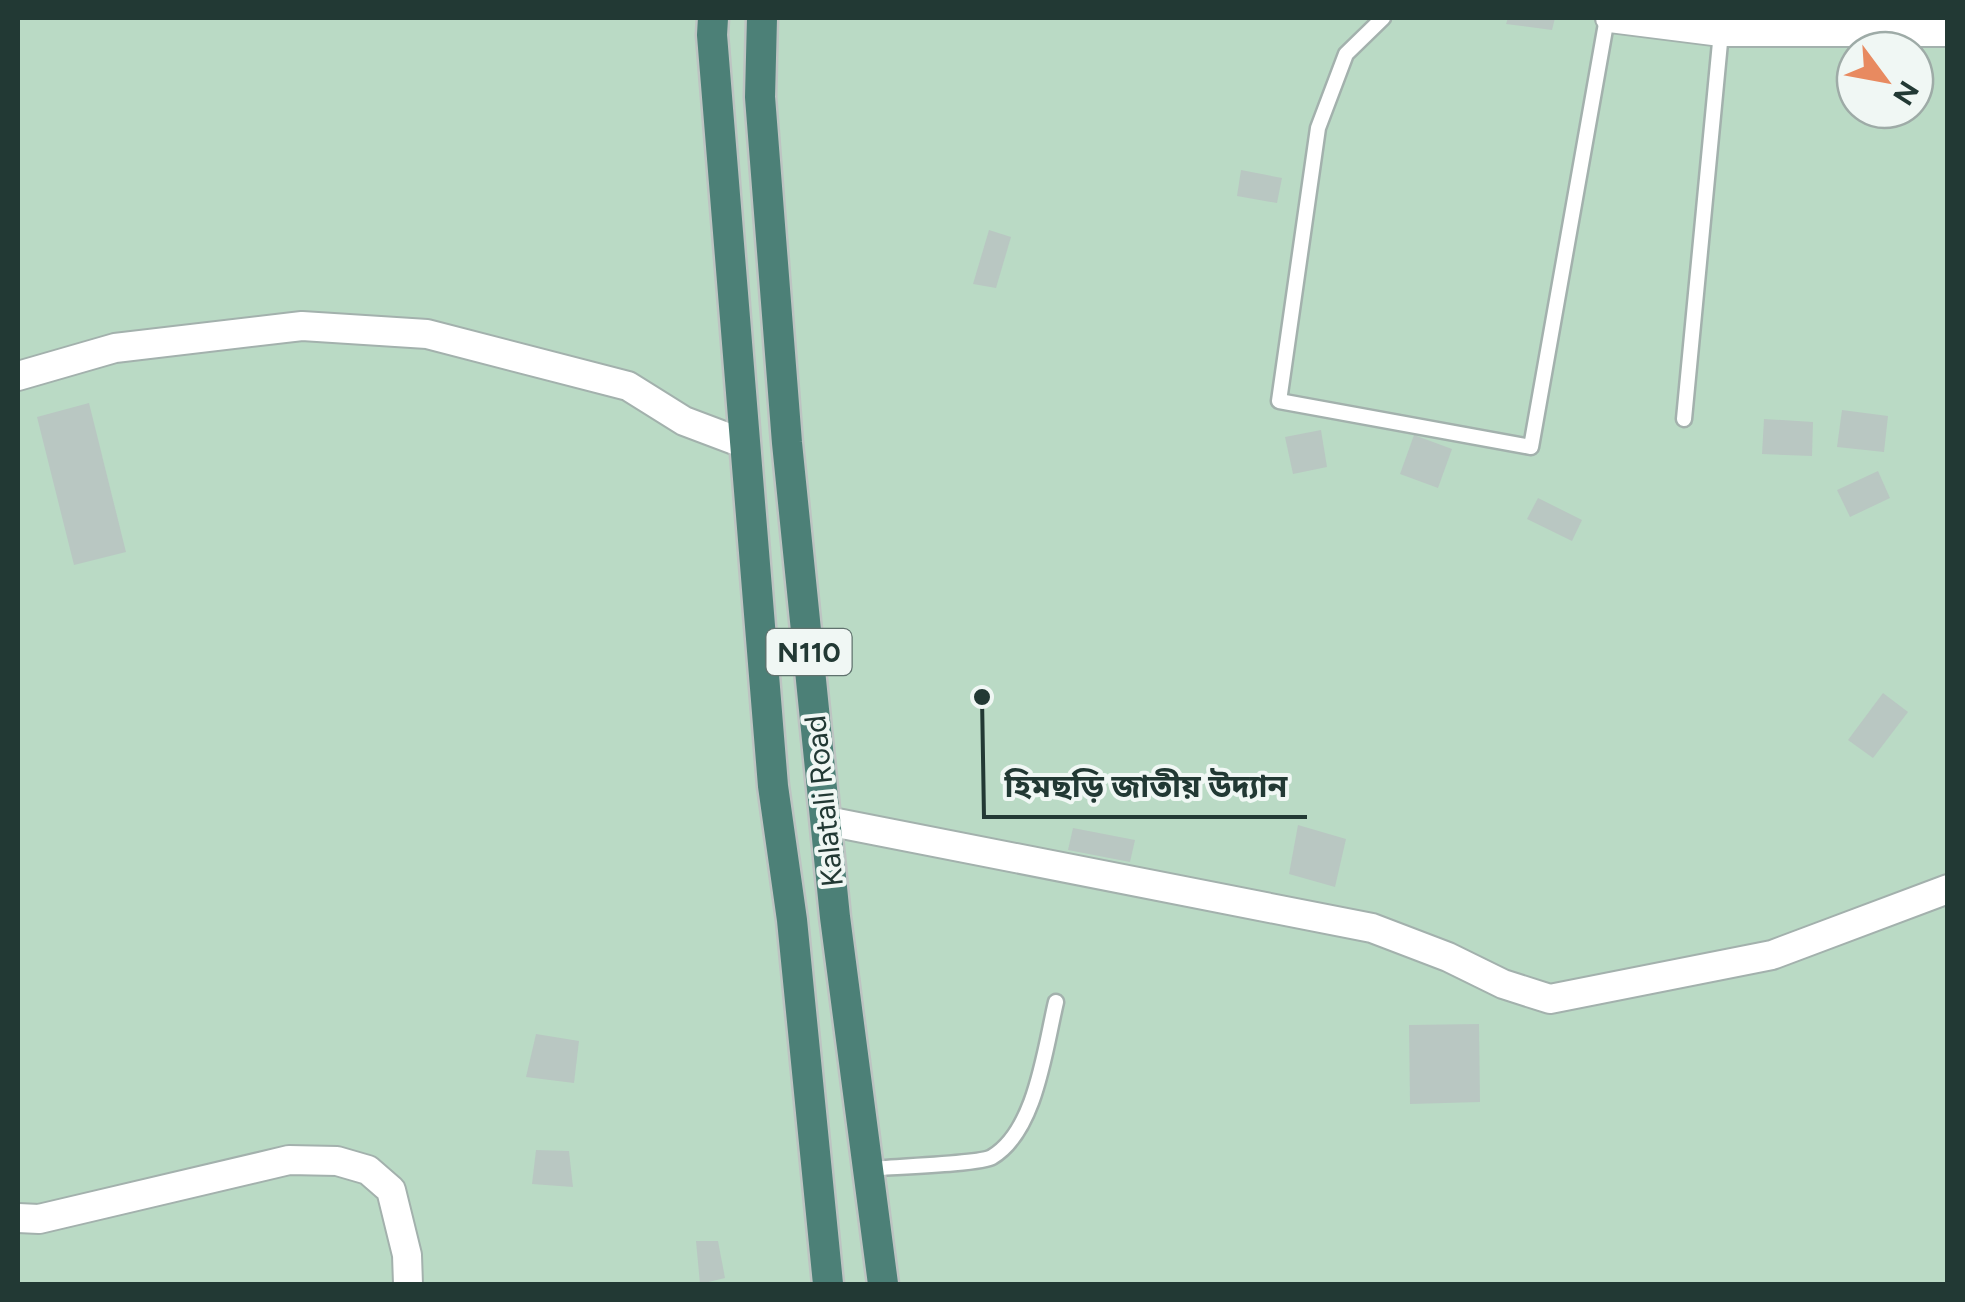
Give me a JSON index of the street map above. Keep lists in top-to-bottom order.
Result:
{
  "streets": {
    "highway": ["N110", "Kalatali Road"]
  },
  "places": ["হিমছড়ি জাতীয় উদ্যান"],
  "north": "bottom right"
}
